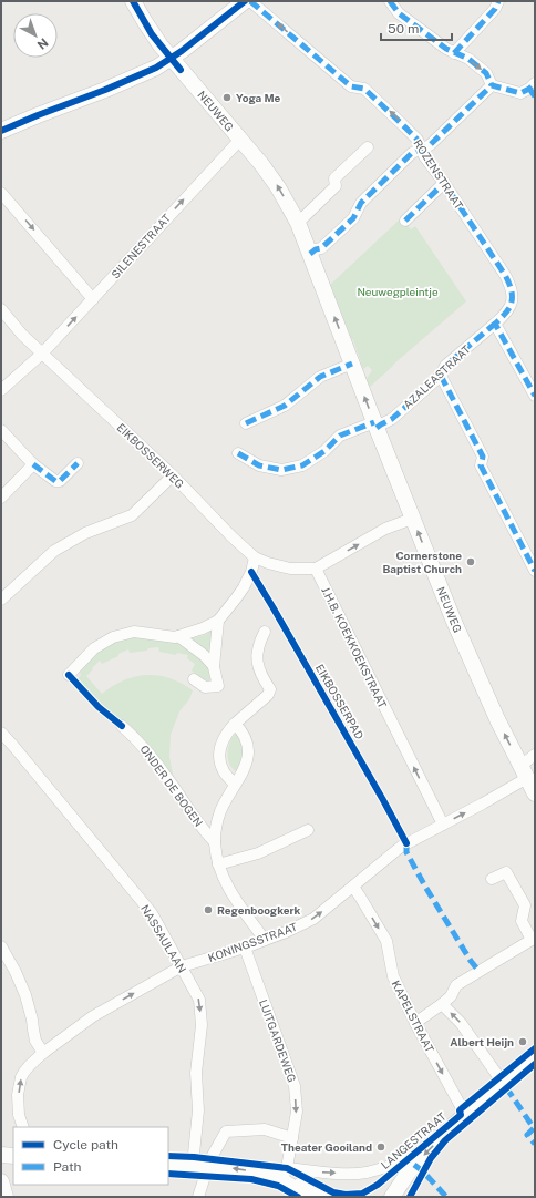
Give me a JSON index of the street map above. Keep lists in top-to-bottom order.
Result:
{
  "streets": {
    "street": [
      "NEUWEG",
      "ROZENSTRAAT",
      "SILENESTRAAT",
      "AZALEASTRAAT",
      "EIKBOSSERWEG",
      "J.H.B. KOEKKOEKSTRAAT",
      "ONDER DE BOGEN",
      "NASSAULAAN",
      "KONINGSSTRAAT",
      "KAPELSTRAAT",
      "LUITGARDEWEG",
      "LANGESTRAAT"
    ],
    "cycle path": ["EIKBOSSERPAD"]
  },
  "crossings": [
    ["NEUWEG", "SILENESTRAAT"],
    ["NEUWEG", "AZALEASTRAAT"],
    ["NEUWEG", "KONINGSSTRAAT"],
    ["ROZENSTRAAT", "AZALEASTRAAT"],
    ["SILENESTRAAT", "EIKBOSSERWEG"],
    ["EIKBOSSERWEG", "J.H.B. KOEKKOEKSTRAAT"],
    ["J.H.B. KOEKKOEKSTRAAT", "KONINGSSTRAAT"],
    ["NASSAULAAN", "KONINGSSTRAAT"],
    ["KONINGSSTRAAT", "KAPELSTRAAT"],
    ["KONINGSSTRAAT", "LUITGARDEWEG"],
    ["KAPELSTRAAT", "LANGESTRAAT"]
  ],
  "one_way": [
    "NEUWEG",
    "SILENESTRAAT",
    "J.H.B. KOEKKOEKSTRAAT",
    "NASSAULAAN",
    "KONINGSSTRAAT",
    "LUITGARDEWEG",
    "LANGESTRAAT"
  ],
  "parks": ["Neuwegpleintje"],
  "places": [
    "Yoga Me",
    "Cornerstone Baptist Church",
    "Regenboogkerk",
    "Albert Heijn",
    "Theater Gooiland"
  ],
  "legend": ["Cycle path", "Path"],
  "scale_bar": "50 m",
  "north": "bottom right"
}
